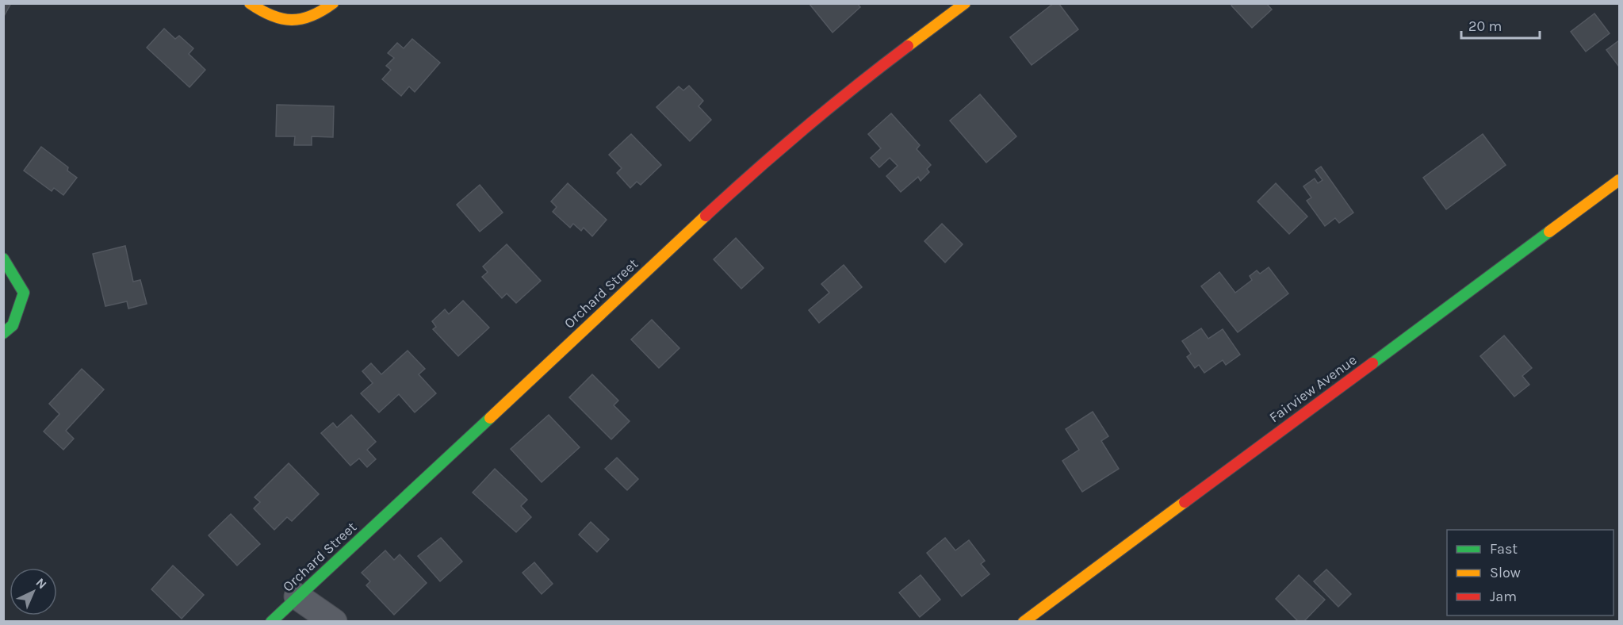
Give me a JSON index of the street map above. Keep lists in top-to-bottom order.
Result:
{
  "streets": {
    "street": ["Orchard Street", "Fairview Avenue"]
  },
  "legend": ["Fast", "Slow", "Jam"],
  "scale_bar": "20 m",
  "north": "top right"
}
